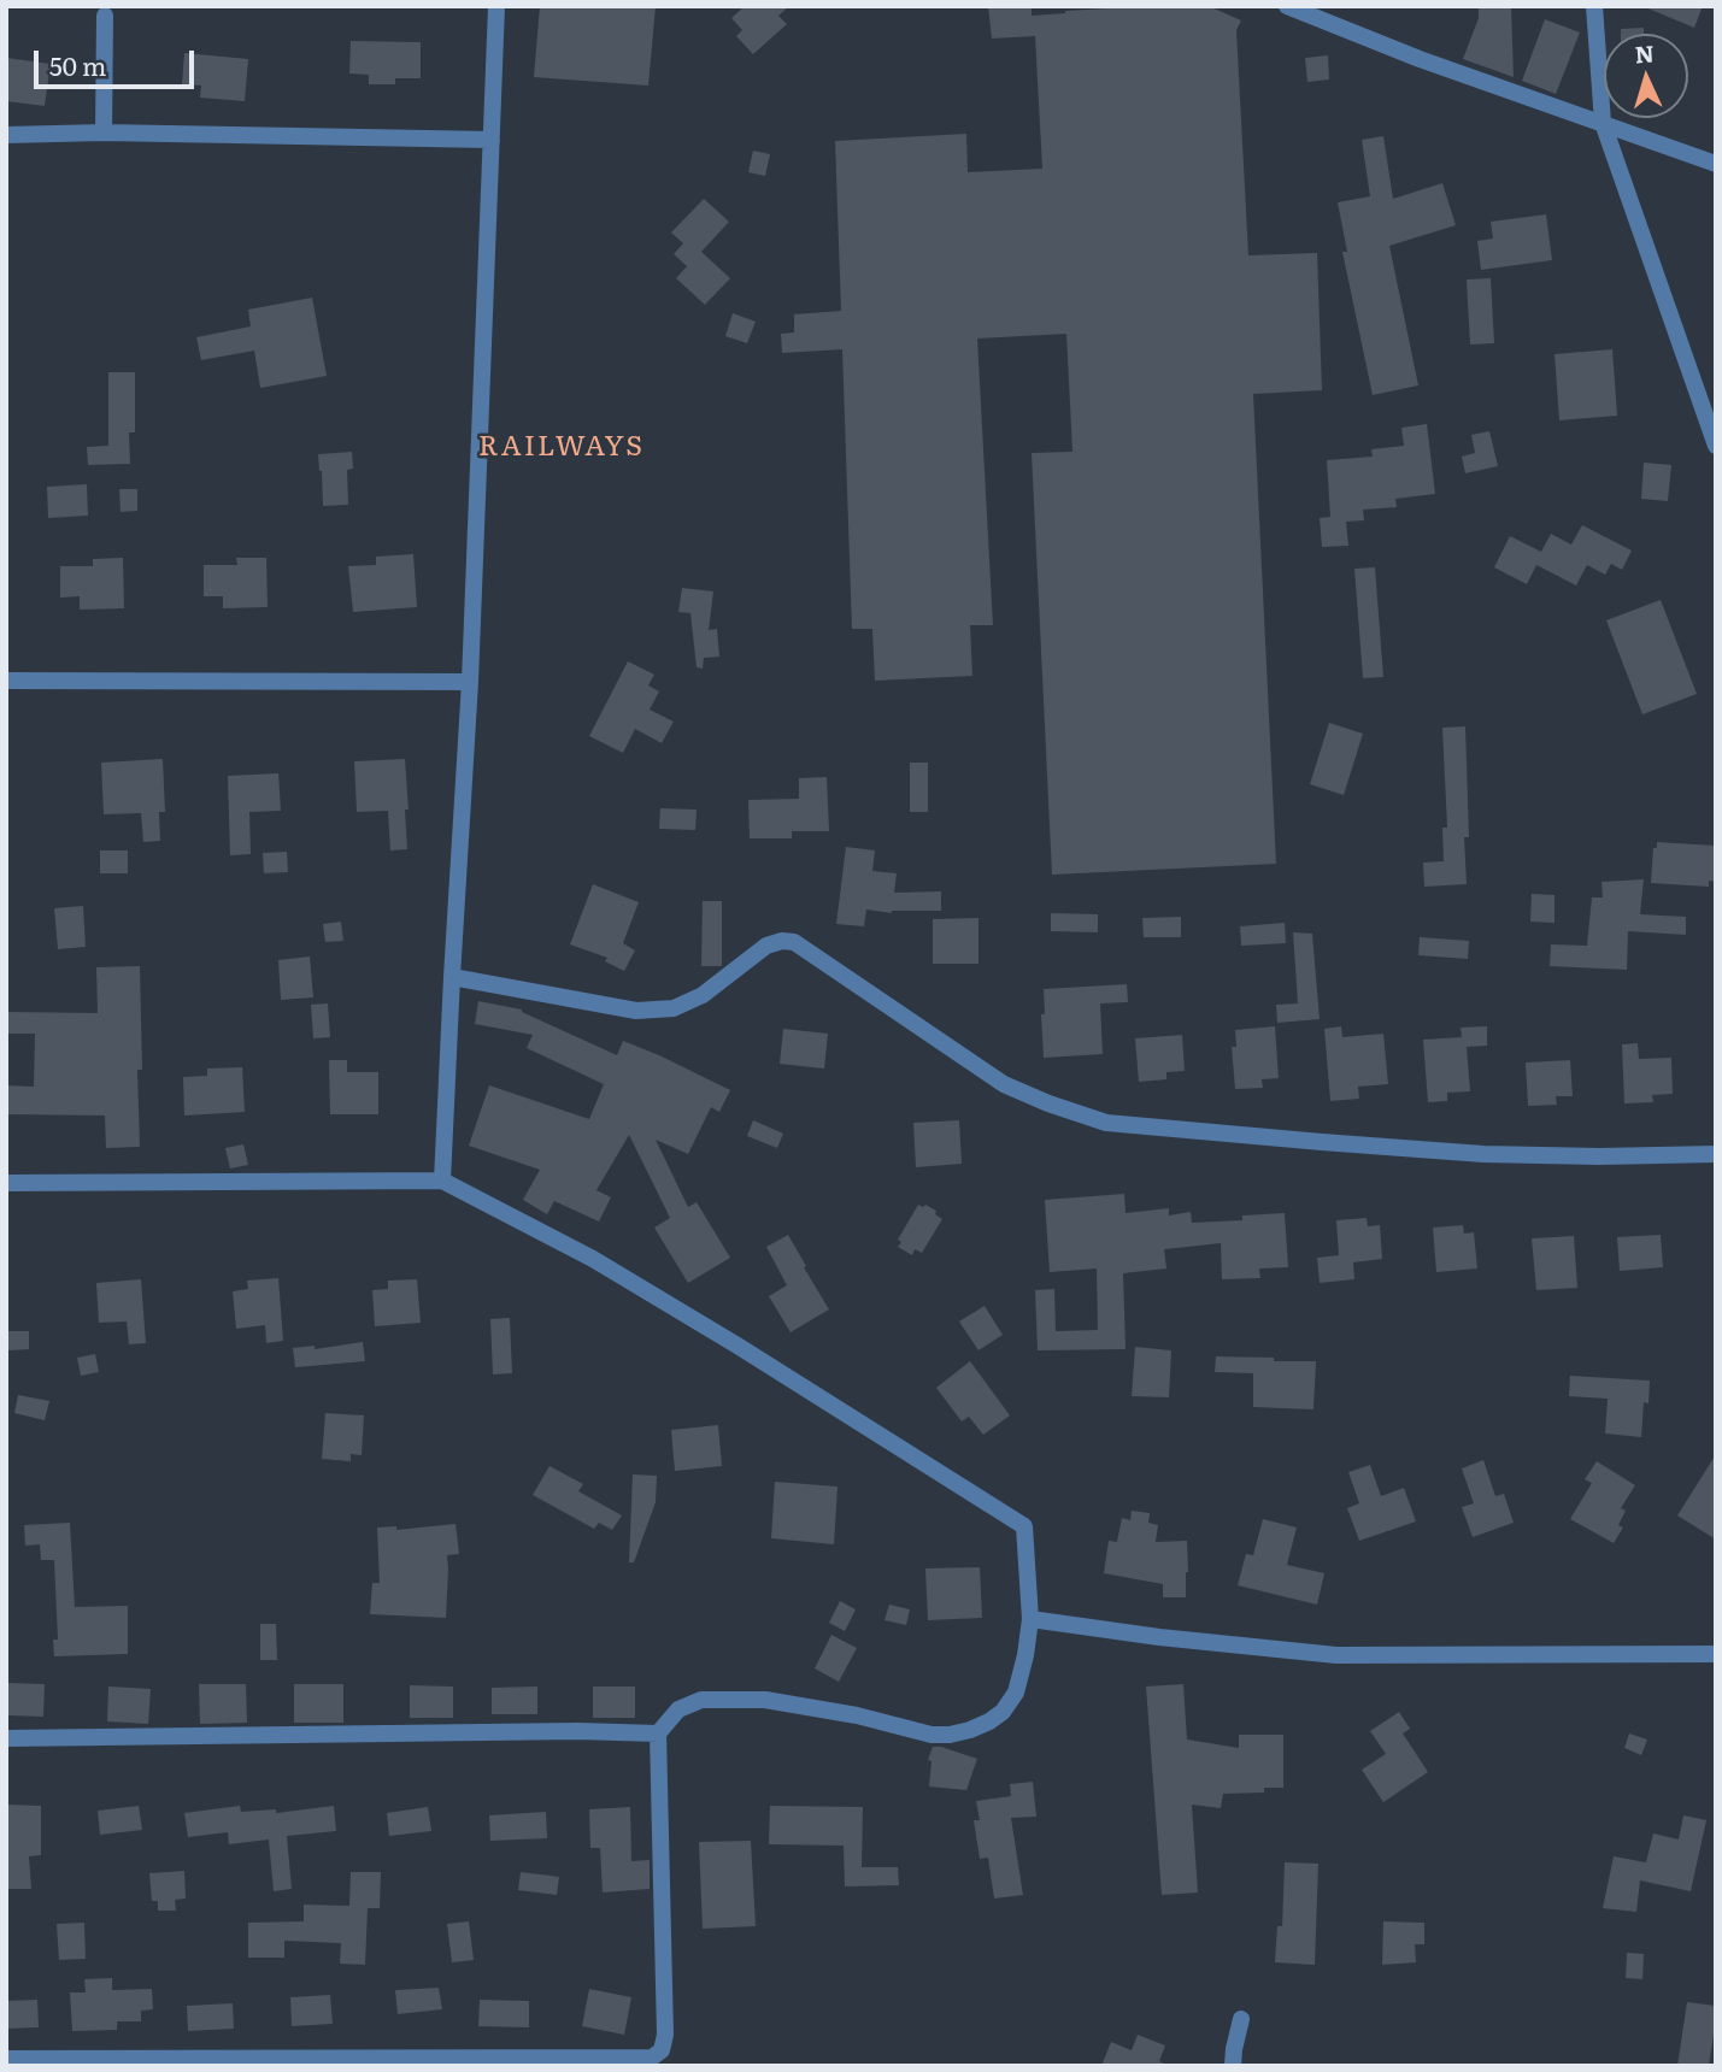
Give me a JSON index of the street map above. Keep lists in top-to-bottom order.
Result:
{
  "districts": ["RAILWAYS"],
  "scale_bar": "50 m",
  "north": "top"
}
